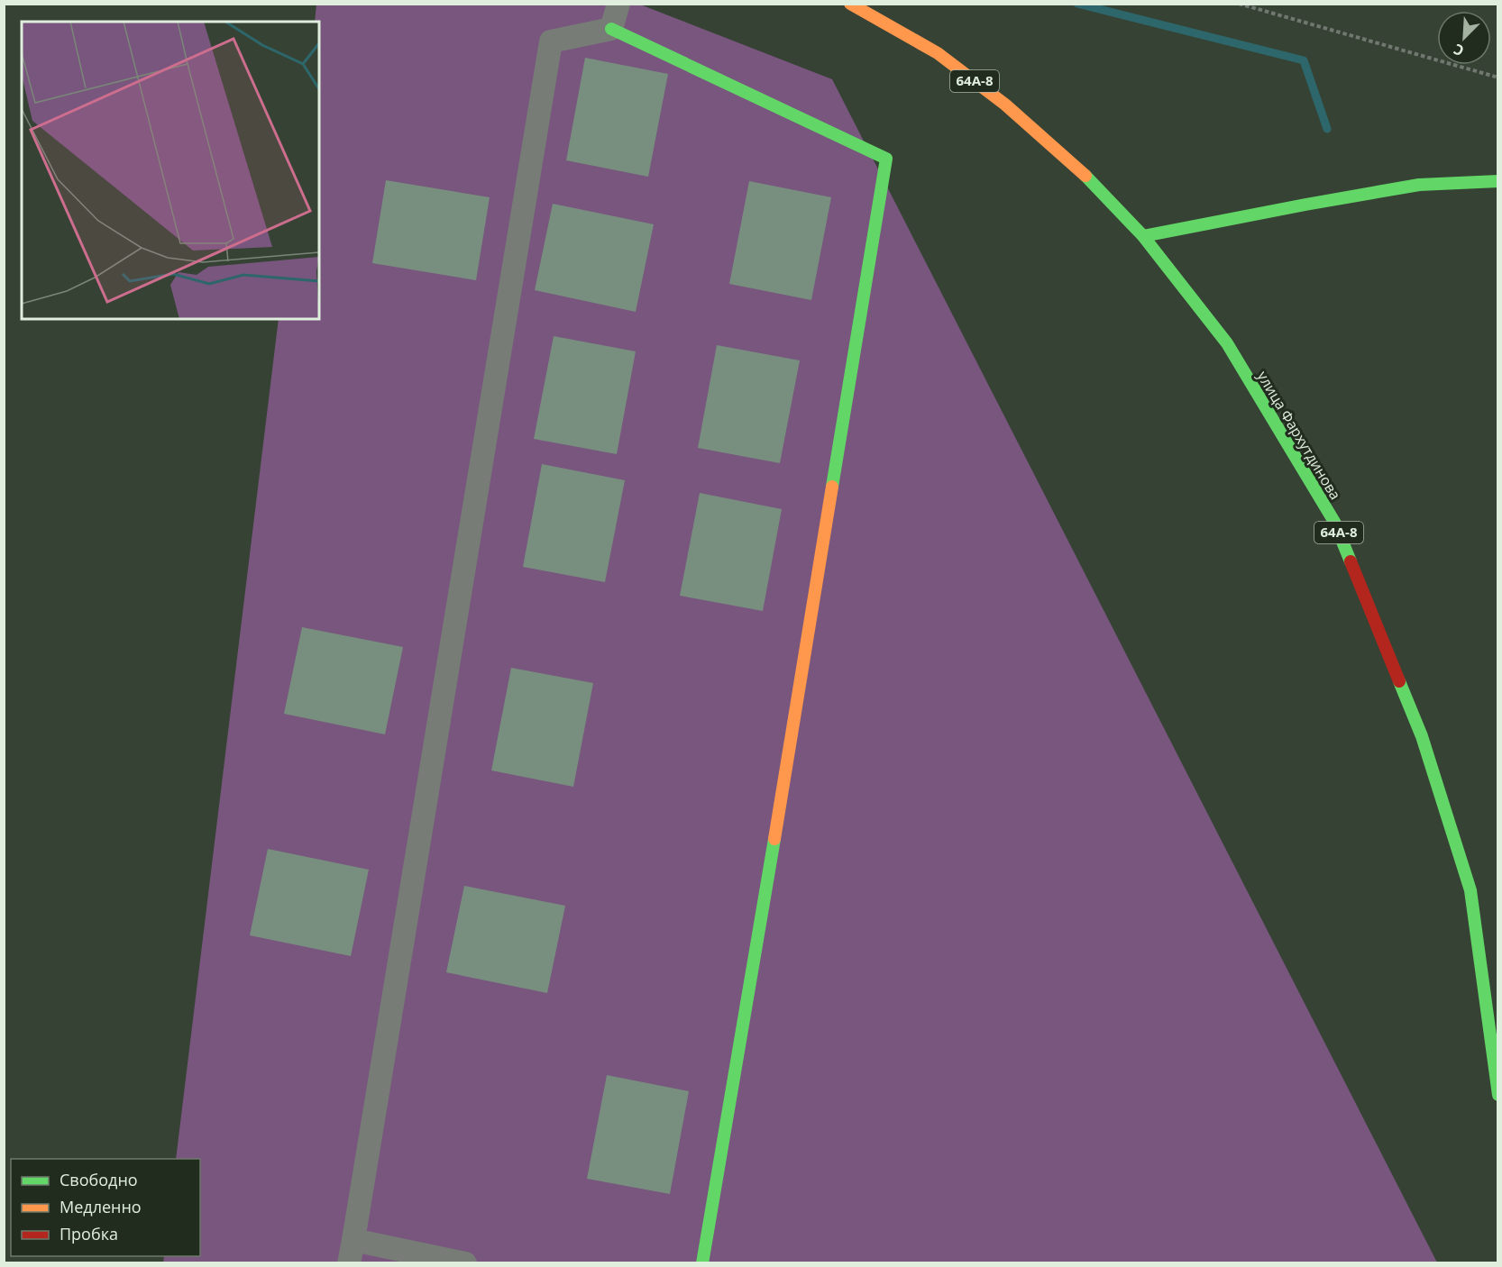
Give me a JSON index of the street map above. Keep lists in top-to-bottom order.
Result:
{
  "streets": {
    "main road": ["64А-8", "улица Фархутдинова"]
  },
  "legend": ["Свободно", "Медленно", "Пробка"],
  "north": "bottom left"
}
